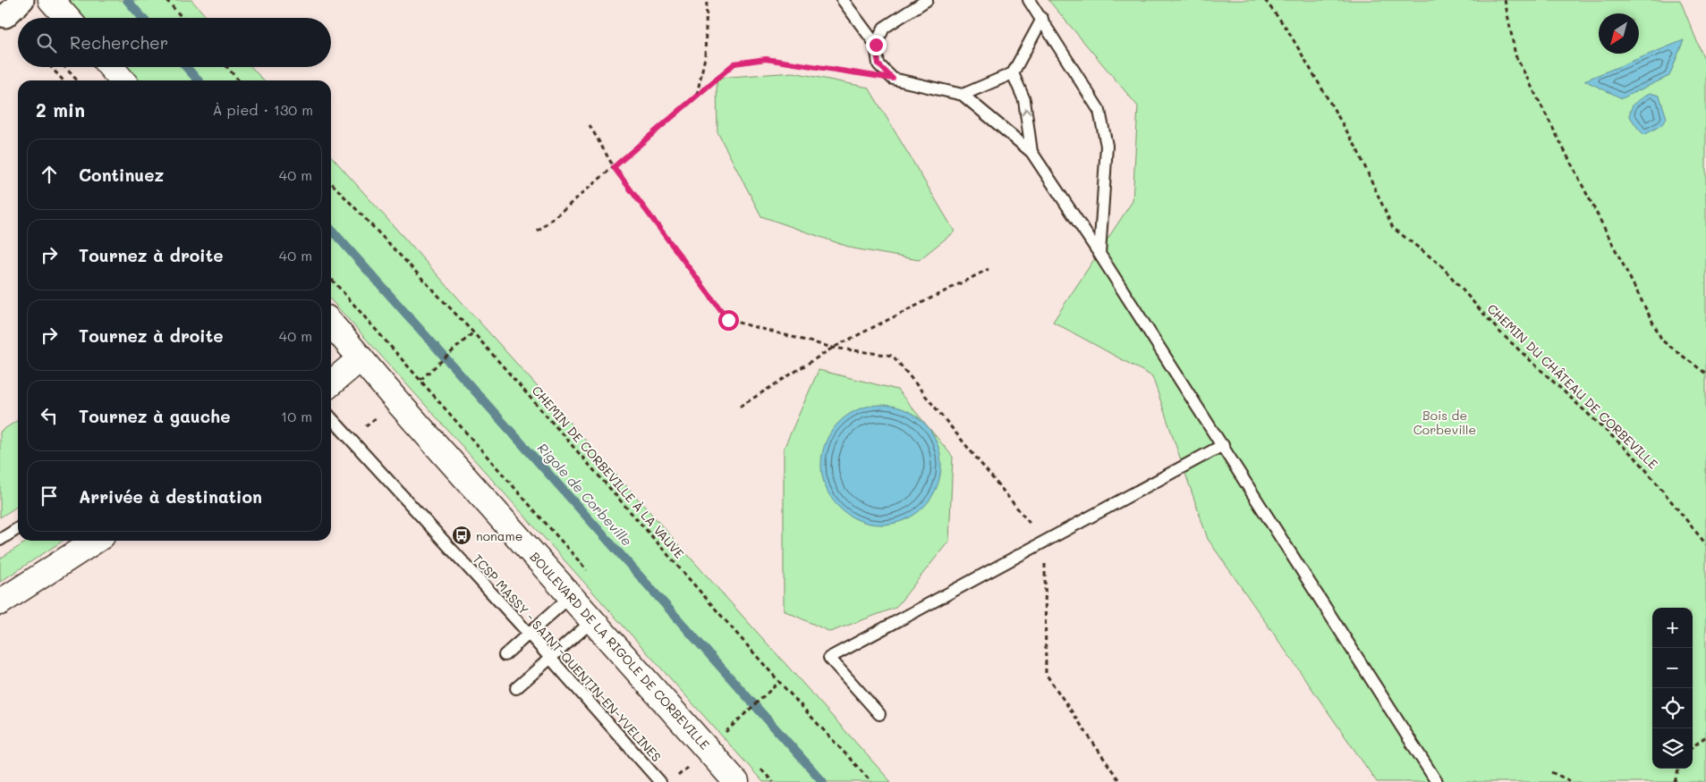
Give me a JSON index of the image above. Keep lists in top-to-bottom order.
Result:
{
  "streets": {
    "main road": ["BOULEVARD DE LA RIGOLE DE CORBEVILLE"],
    "lane": ["TCSP MASSY - SAINT-QUENTIN-EN-YVELINES"],
    "path": ["CHEMIN DU CHÂTEAU DE CORBEVILLE", "CHEMIN DE CORBEVILLE À LA VAUVE"]
  },
  "water": ["Rigole de Corbeville"],
  "parks": ["Bois de Corbeville"],
  "places": {
    "bus stop": ["noname"]
  },
  "north": "bottom left",
  "page": {
    "search": "Rechercher",
    "heading": ["2 min", "À pied · 130 m"],
    "list": [
      ["Continuez", "40 m"],
      ["Tournez à droite", "40 m"],
      ["Tournez à droite", "40 m"],
      ["Tournez à gauche", "10 m"],
      "Arrivée à destination"
    ],
    "map_buttons": ["+", "−"]
  }
}
